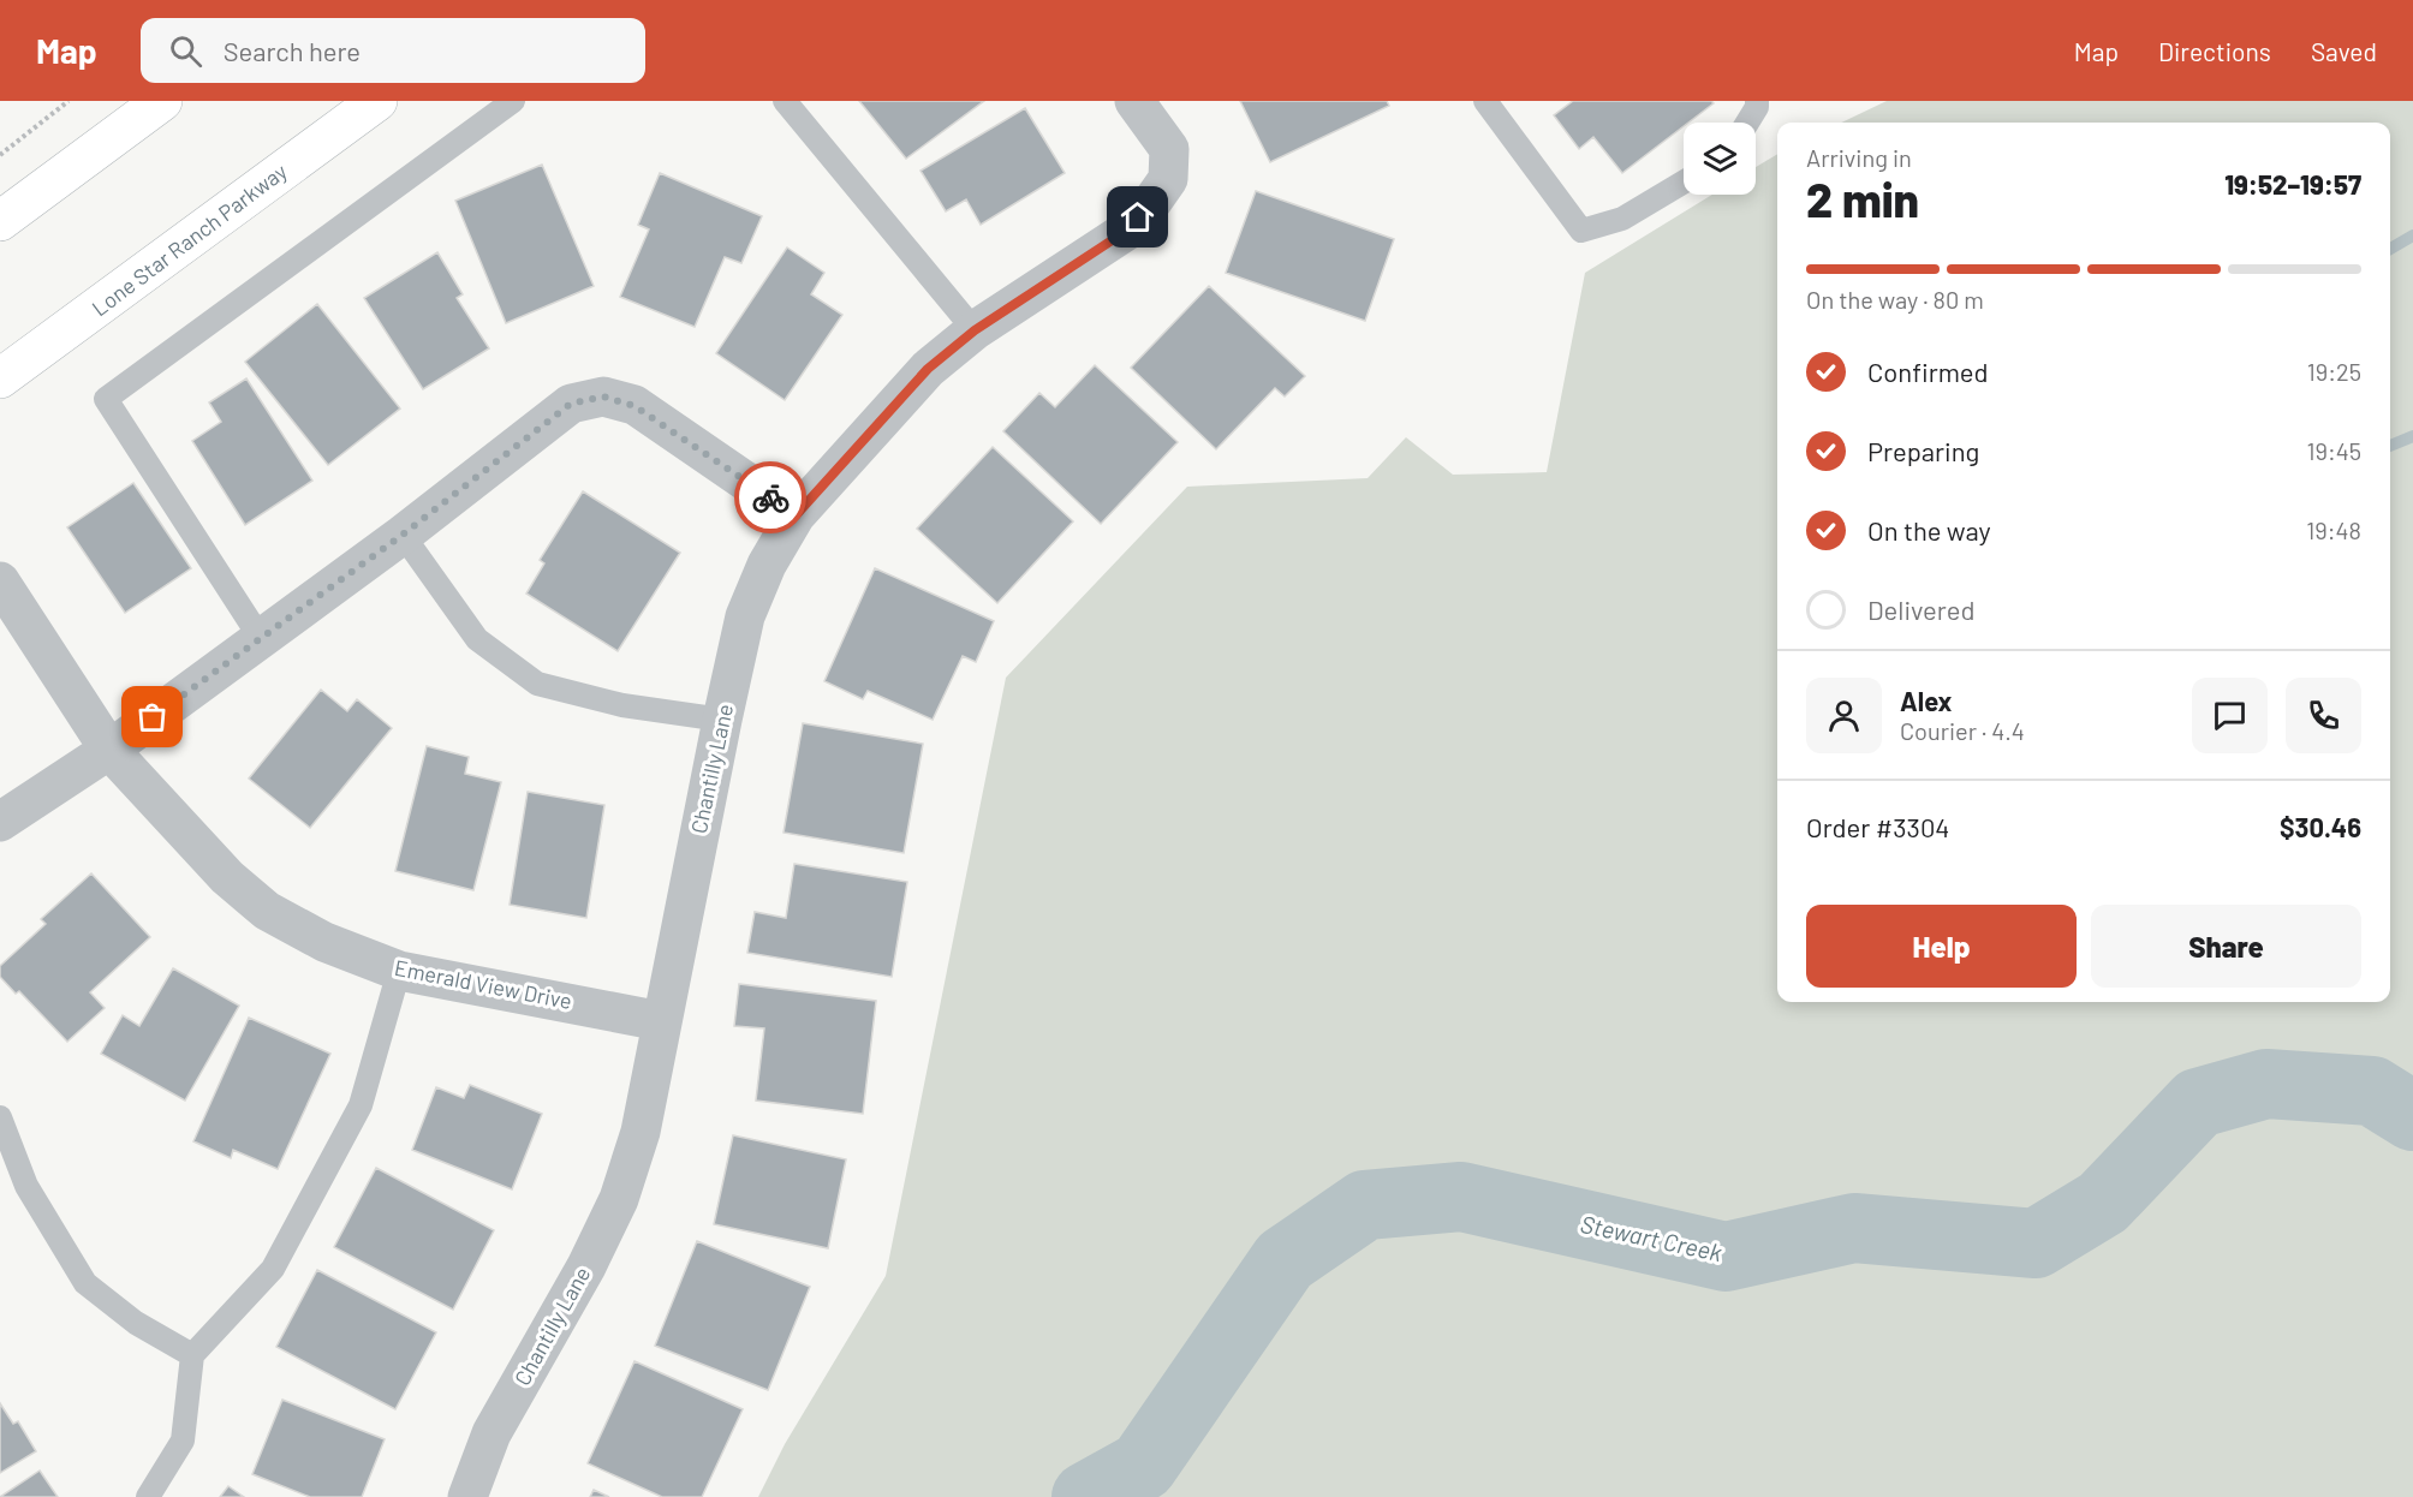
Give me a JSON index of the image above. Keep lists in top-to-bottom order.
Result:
{
  "streets": {
    "main road": ["Lone Star Ranch Parkway"],
    "street": ["Chantilly Lane", "Emerald View Drive"]
  },
  "crossings": [
    ["Chantilly Lane", "Emerald View Drive"]
  ],
  "water": ["Stewart Creek"],
  "page": {
    "header": "Map",
    "search": "Search here",
    "nav": ["Map", "Directions", "Saved"],
    "heading": ["2 min", "Arriving in", "19:52–19:57"],
    "panel": [
      "Alex",
      "Courier · 4.4",
      "Order #3304",
      "$30.46"
    ],
    "bar": "On the way · 80 m",
    "list": [
      ["Confirmed", "19:25"],
      ["Preparing", "19:45"],
      ["On the way", "19:48"],
      "Delivered"
    ],
    "buttons": ["Help", "Share"]
  }
}
